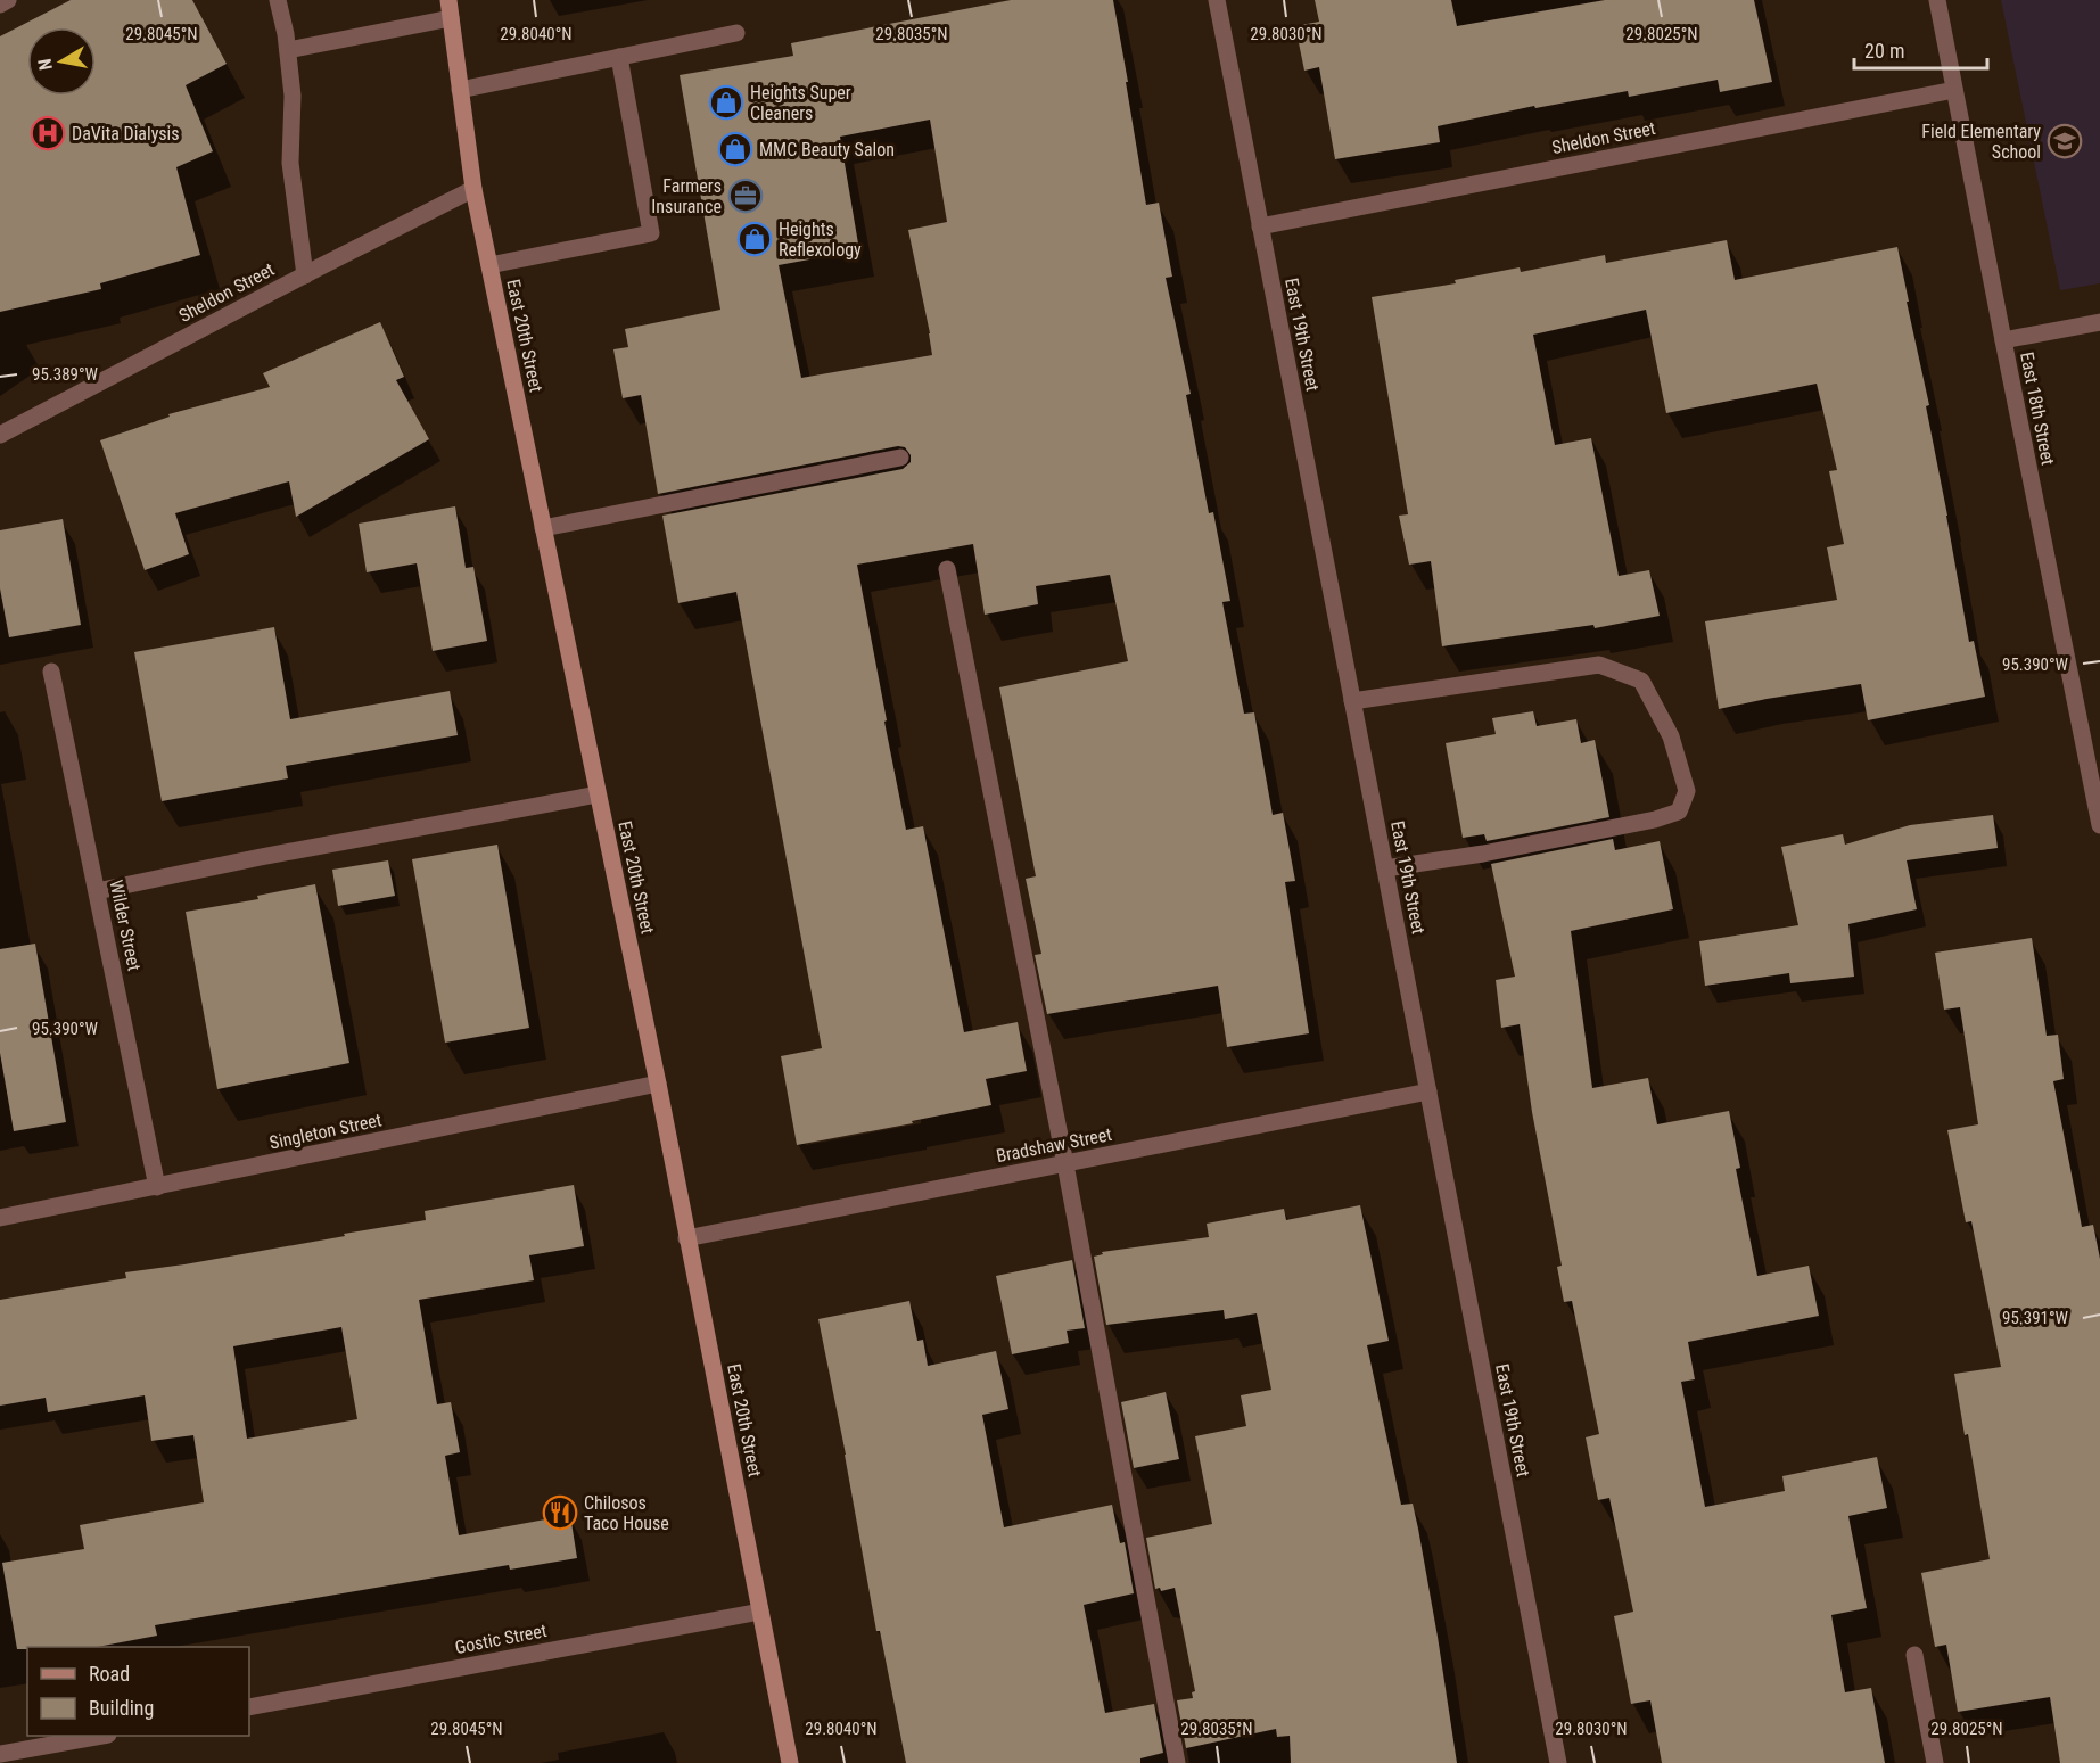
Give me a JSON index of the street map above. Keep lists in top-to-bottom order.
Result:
{
  "streets": {
    "main road": ["East 20th Street"],
    "street": [
      "Sheldon Street",
      "East 19th Street",
      "East 18th Street",
      "Wilder Street",
      "Singleton Street",
      "Bradshaw Street",
      "Gostic Street"
    ]
  },
  "crossings": [
    ["Sheldon Street", "East 19th Street"],
    ["Sheldon Street", "East 20th Street"],
    ["Sheldon Street", "East 18th Street"],
    ["East 19th Street", "Bradshaw Street"],
    ["East 20th Street", "Singleton Street"],
    ["East 20th Street", "Bradshaw Street"],
    ["East 20th Street", "Gostic Street"],
    ["Wilder Street", "Singleton Street"]
  ],
  "places": {
    "shop": ["Heights Super Cleaners", "MMC Beauty Salon", "Heights Reflexology"],
    "hospital": ["DaVita Dialysis"],
    "school or university": ["Field Elementary School"],
    "office": ["Farmers Insurance"],
    "restaurant": ["Chilosos Taco House"]
  },
  "legend": ["Road", "Building"],
  "scale_bar": "20 m",
  "north": "left",
  "coordinates": [
    "29.8045°N",
    "29.8040°N",
    "29.8035°N",
    "29.8030°N",
    "29.8025°N",
    "95.389°W",
    "95.390°W",
    "95.391°W"
  ]
}
